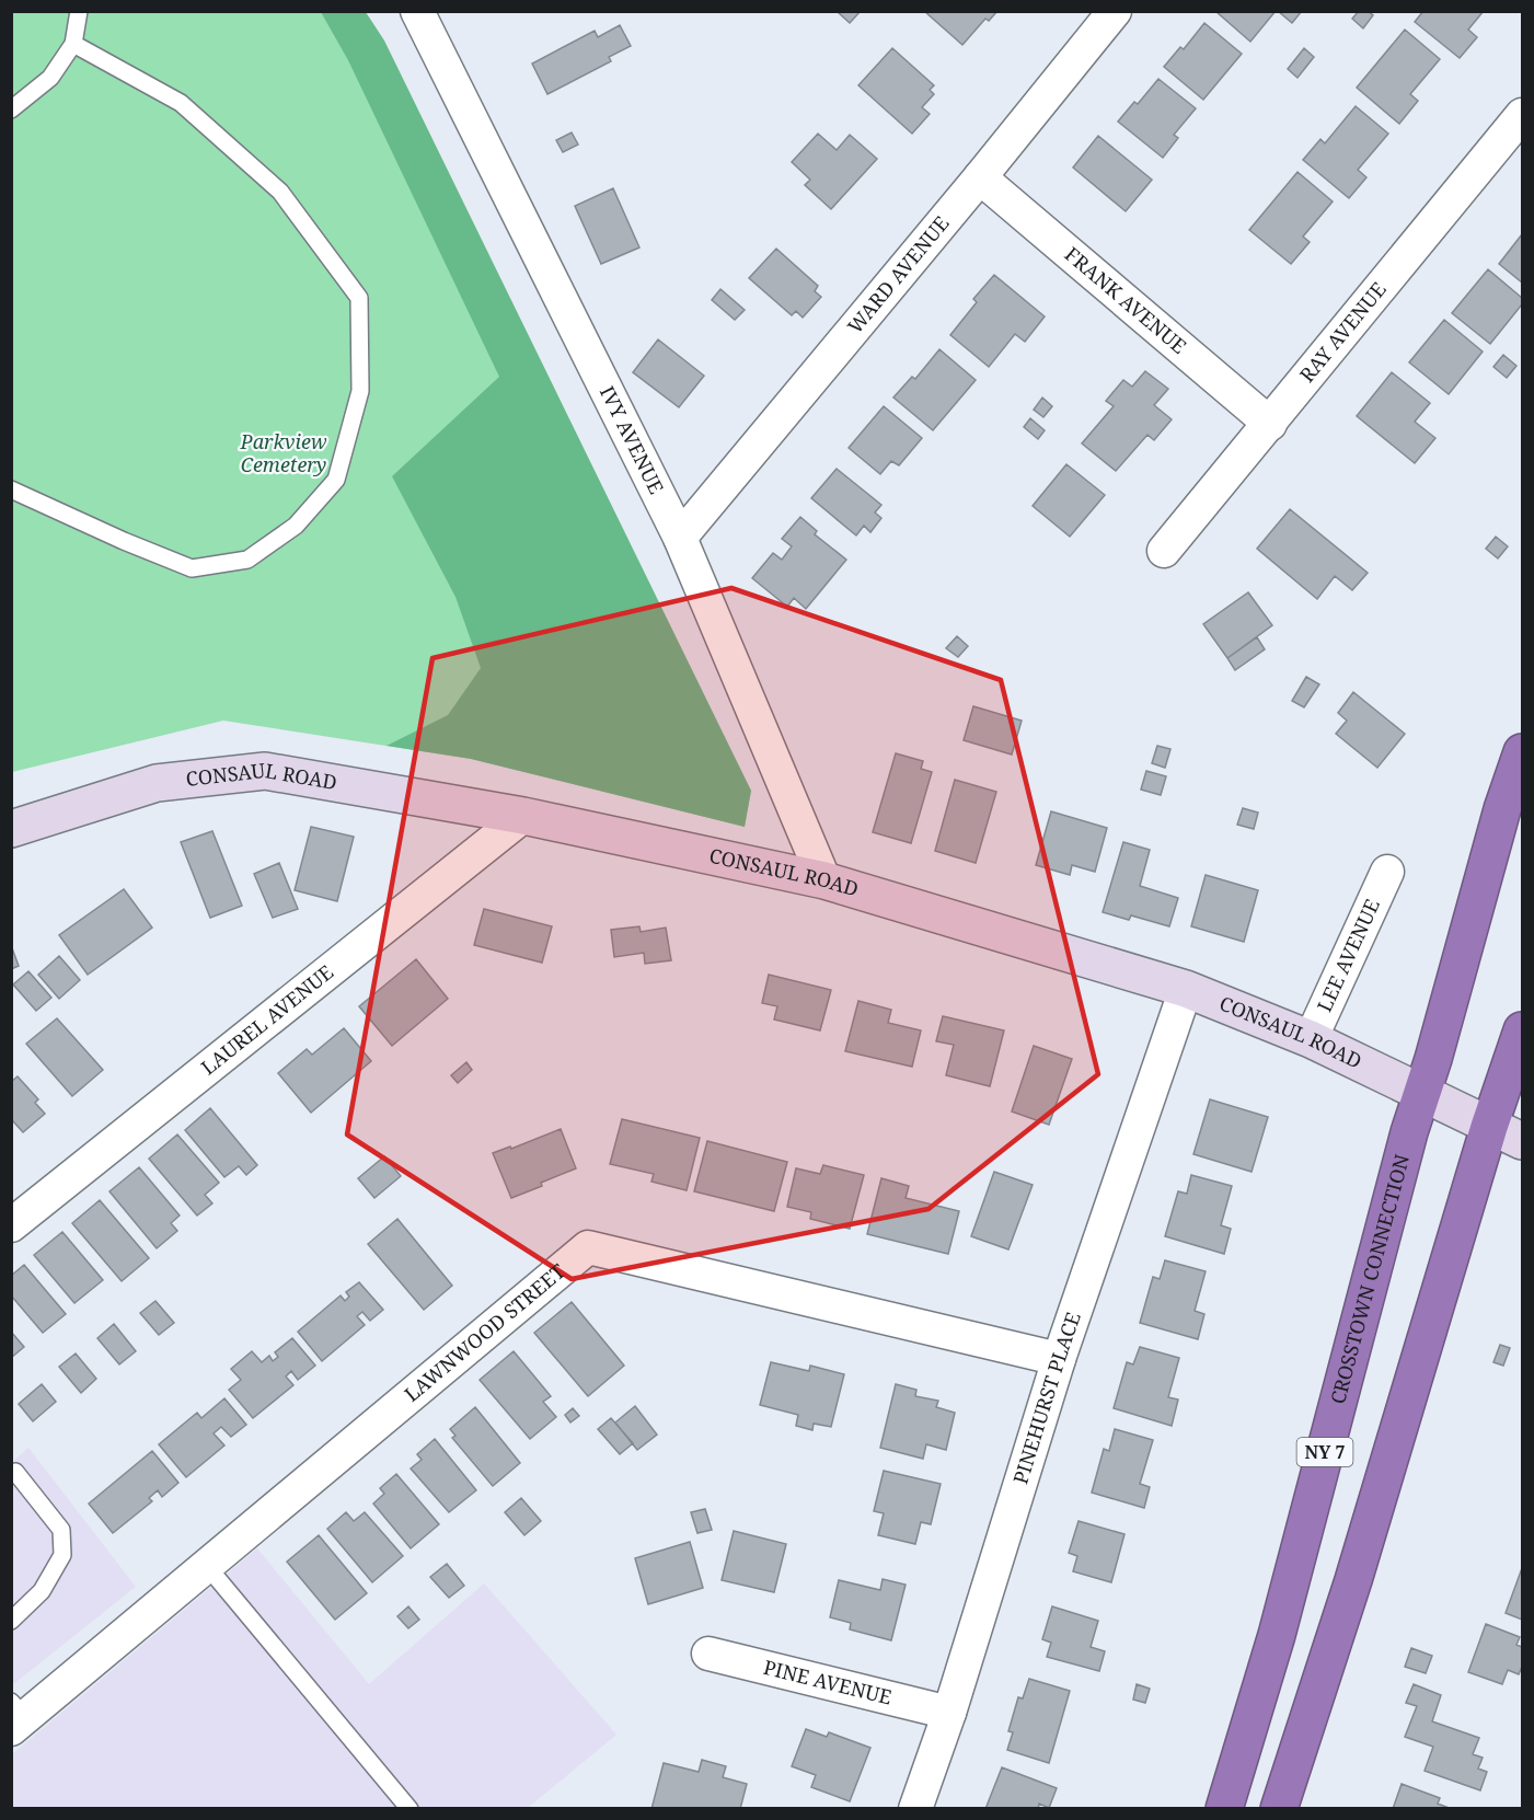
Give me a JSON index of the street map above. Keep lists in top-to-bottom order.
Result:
{
  "streets": {
    "highway": ["CROSSTOWN CONNECTION", "NY 7"],
    "street": [
      "WARD AVENUE",
      "FRANK AVENUE",
      "RAY AVENUE",
      "IVY AVENUE",
      "CONSAUL ROAD",
      "LEE AVENUE",
      "LAUREL AVENUE",
      "LAWNWOOD STREET",
      "PINEHURST PLACE",
      "PINE AVENUE"
    ]
  },
  "crossings": [
    ["WARD AVENUE", "FRANK AVENUE"],
    ["WARD AVENUE", "IVY AVENUE"],
    ["FRANK AVENUE", "RAY AVENUE"],
    ["IVY AVENUE", "CONSAUL ROAD"],
    ["CONSAUL ROAD", "LEE AVENUE"],
    ["CONSAUL ROAD", "LAUREL AVENUE"],
    ["CONSAUL ROAD", "CROSSTOWN CONNECTION"],
    ["CONSAUL ROAD", "PINEHURST PLACE"],
    ["LAWNWOOD STREET", "PINEHURST PLACE"],
    ["PINEHURST PLACE", "PINE AVENUE"]
  ],
  "parks": ["Parkview Cemetery"]
}
